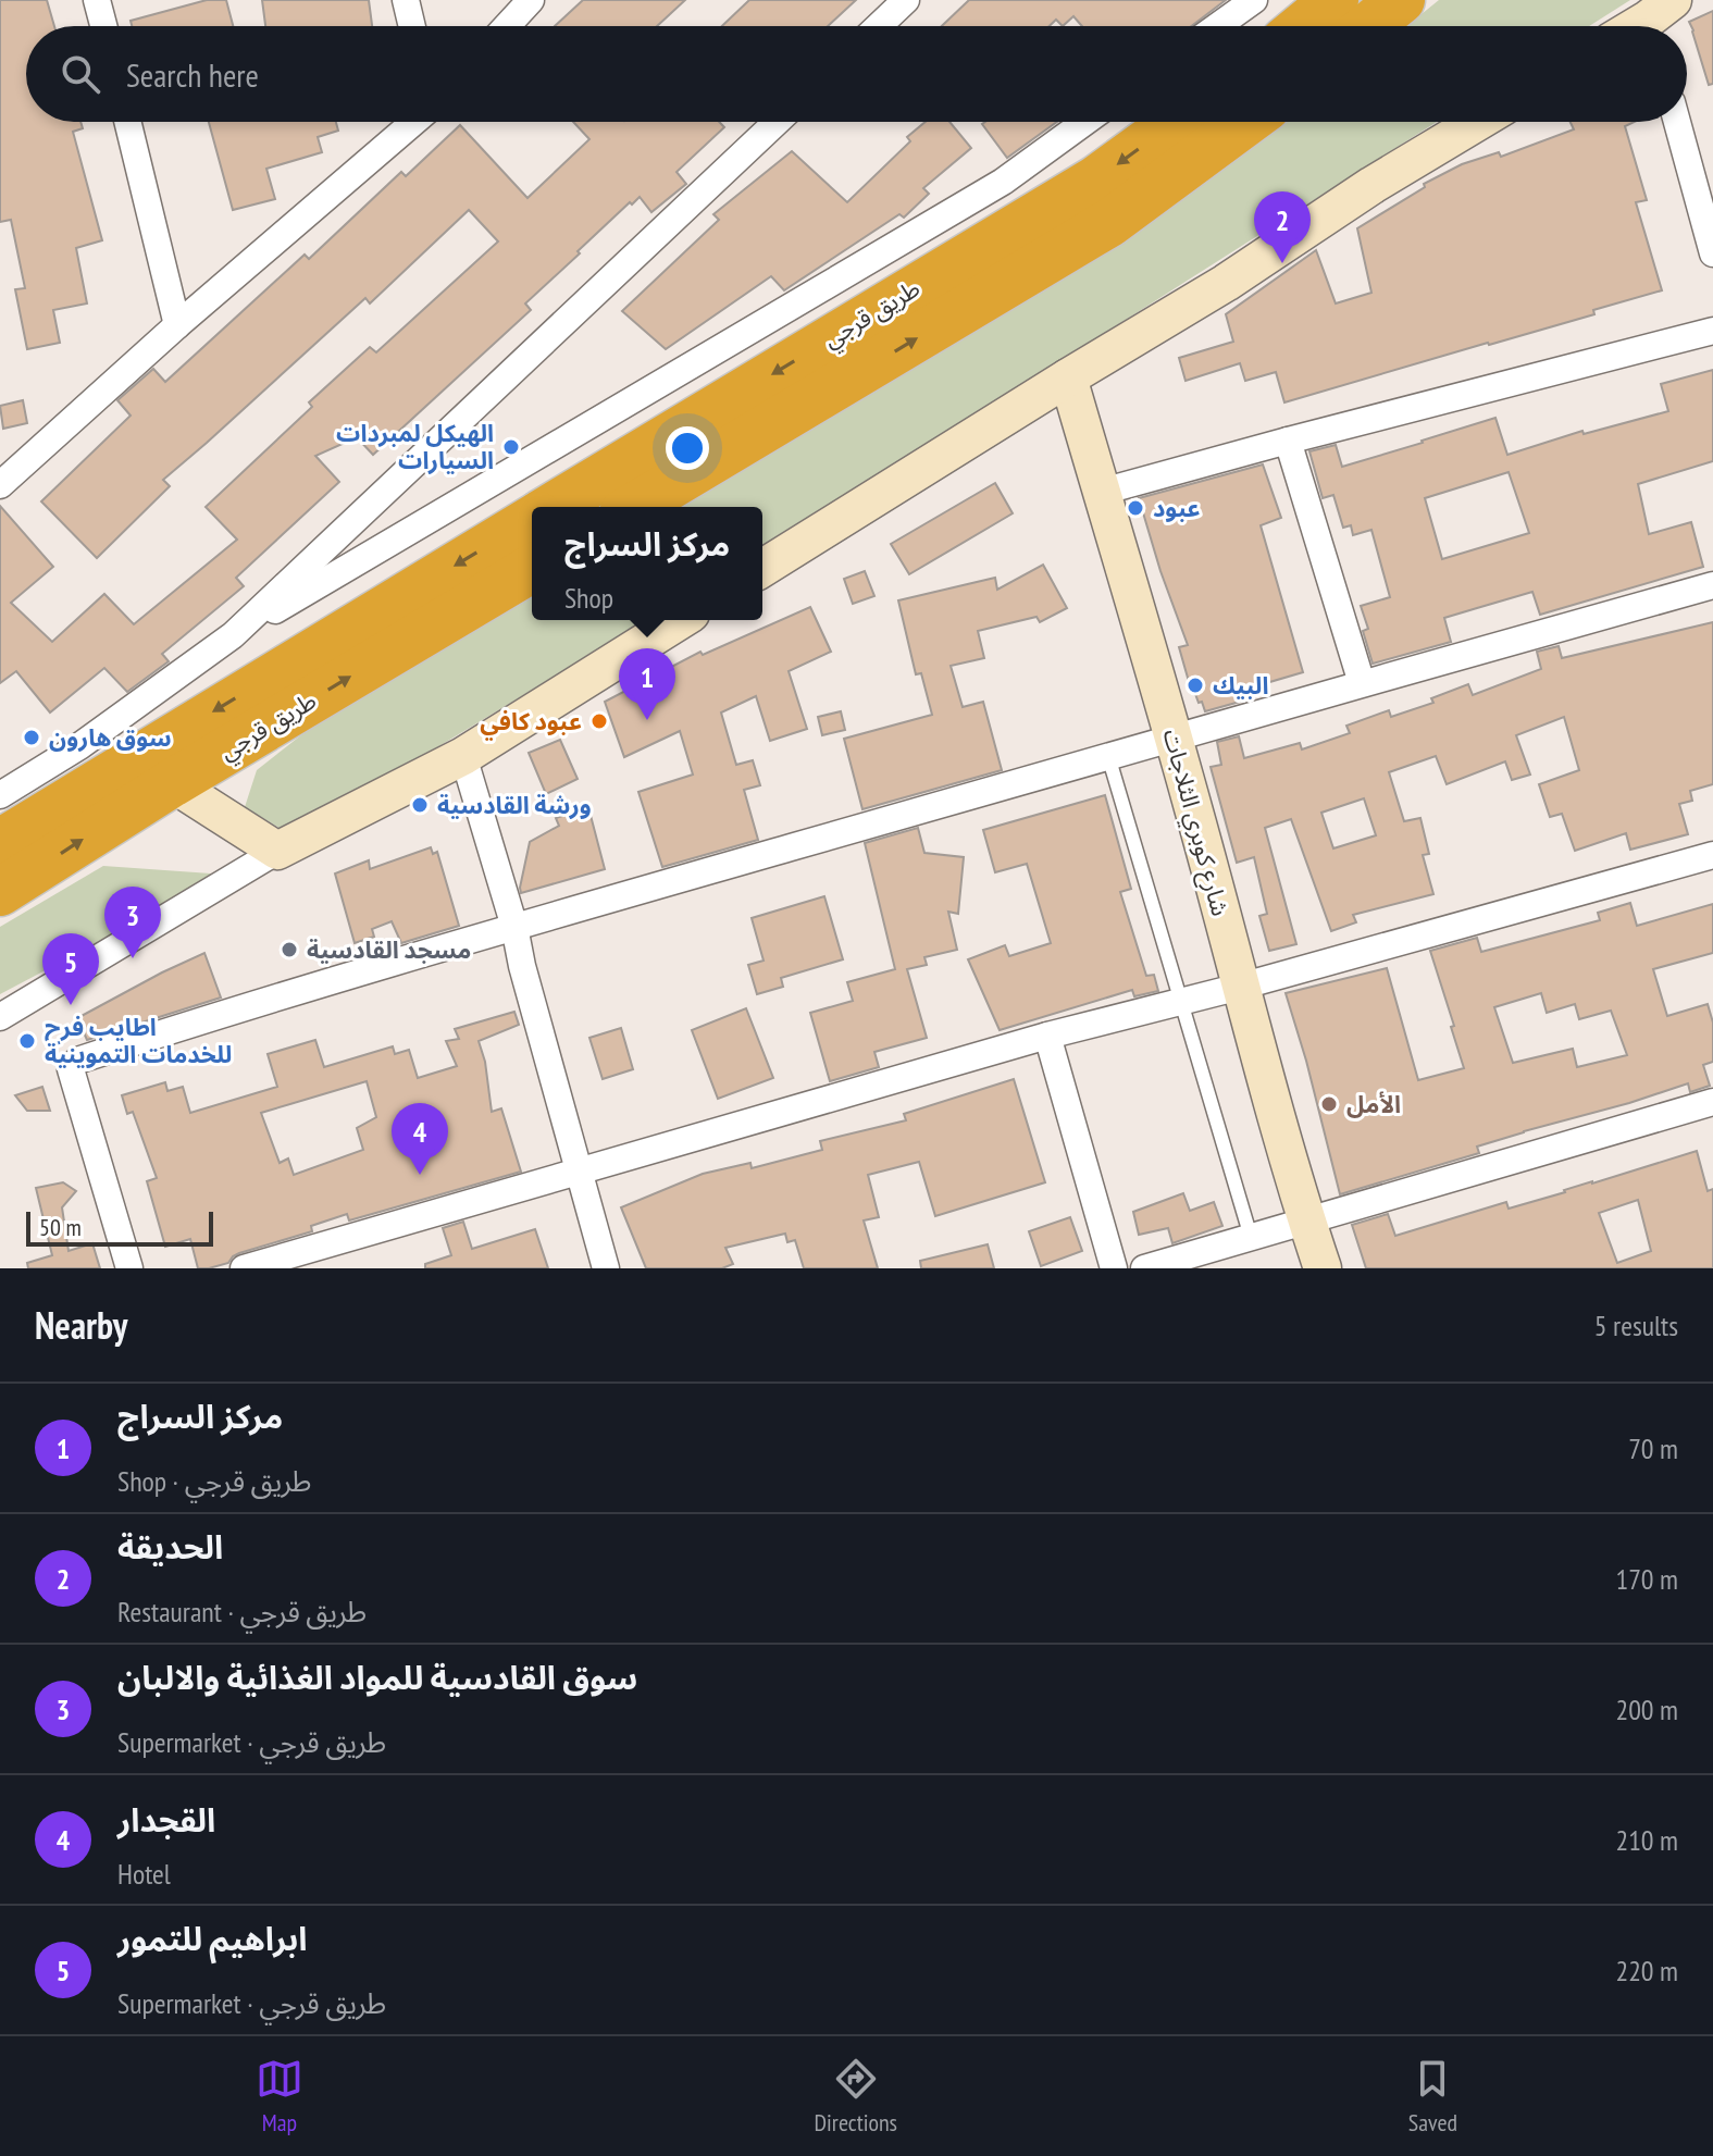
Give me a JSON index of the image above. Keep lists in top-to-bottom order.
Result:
{
  "streets": {
    "highway": ["طريق قرجي"],
    "main road": ["شارع كوبري الثلاجات"]
  },
  "places": [
    "الهيكل لمبردات السيارات",
    "عبود",
    "البيك",
    "عبود كافي",
    "سوق هارون",
    "ورشة القادسية",
    "مسجد القادسية",
    "اطايب فرح للخدمات التموينية",
    "الأمل"
  ],
  "scale_bar": "50 m",
  "page": {
    "search": "Search here",
    "pins": [
      "2",
      "1",
      "3",
      "5",
      "4"
    ],
    "popup": ["مركز السراج", "Shop"],
    "scale": "50 m",
    "heading": ["Nearby", "5 results"],
    "list": [
      {
        "mark": "1",
        "name": "مركز السراج",
        "note": "Shop · طريق قرجي",
        "value": "70 m"
      },
      {
        "mark": "2",
        "name": "الحديقة",
        "note": "Restaurant · طريق قرجي",
        "value": "170 m"
      },
      {
        "mark": "3",
        "name": "سوق القادسية للمواد الغذائية والالبان",
        "note": "Supermarket · طريق قرجي",
        "value": "200 m"
      },
      {
        "mark": "4",
        "name": "القجدار",
        "note": "Hotel",
        "value": "210 m"
      },
      {
        "mark": "5",
        "name": "ابراهيم للتمور",
        "note": "Supermarket · طريق قرجي",
        "value": "220 m"
      }
    ],
    "nav": ["Map", "Directions", "Saved"]
  }
}
